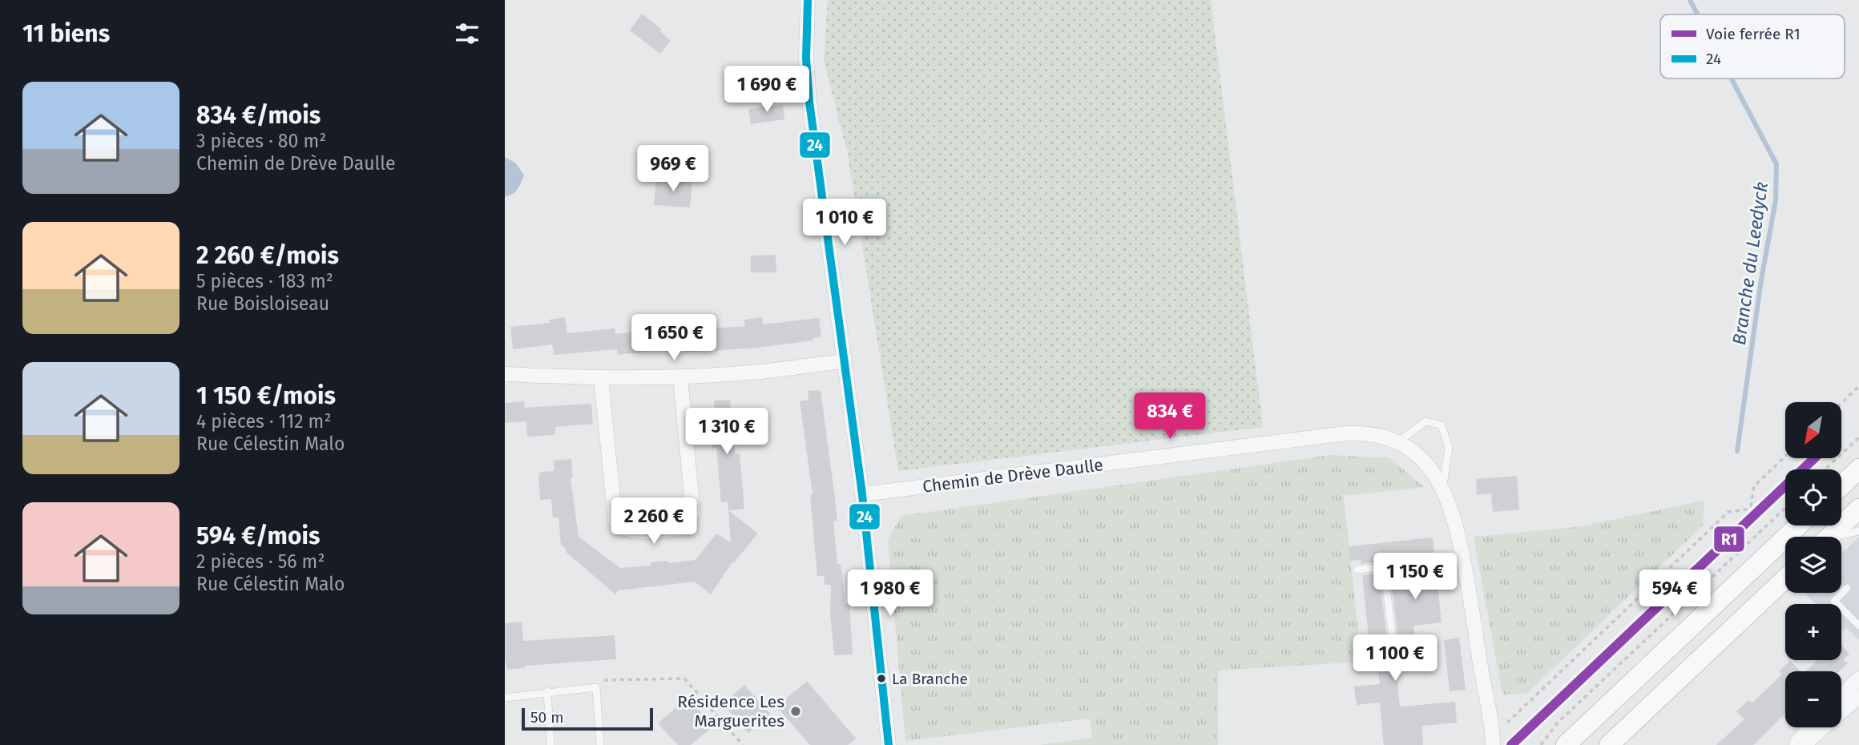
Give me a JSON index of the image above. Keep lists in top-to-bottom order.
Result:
{
  "streets": {
    "street": ["Chemin de Drève Daulle"]
  },
  "water": ["Branche du Leedyck"],
  "places": ["La Branche", "Résidence Les Marguerites"],
  "lines": ["transit line 24", "rail line R1"],
  "legend": ["Voie ferrée R1", "24"],
  "scale_bar": "50 m",
  "north": "bottom left",
  "page": {
    "heading": "11 biens",
    "price": [
      "1 690 €",
      "969 €",
      "1 010 €",
      "1 650 €",
      "834 €",
      "1 310 €",
      "2 260 €",
      "1 150 €",
      "1 980 €",
      "594 €",
      "1 100 €"
    ],
    "list": [
      {
        "name": "834 €/mois",
        "note": "3 pièces · 80 m² · Chemin de Drève Daulle"
      },
      {
        "name": "2 260 €/mois",
        "note": "5 pièces · 183 m² · Rue Boisloiseau"
      },
      {
        "name": "1 150 €/mois",
        "note": "4 pièces · 112 m² · Rue Célestin Malo"
      },
      {
        "name": "594 €/mois",
        "note": "2 pièces · 56 m² · Rue Célestin Malo"
      }
    ],
    "map_buttons": ["+", "−"],
    "scale": "50 m"
  }
}
